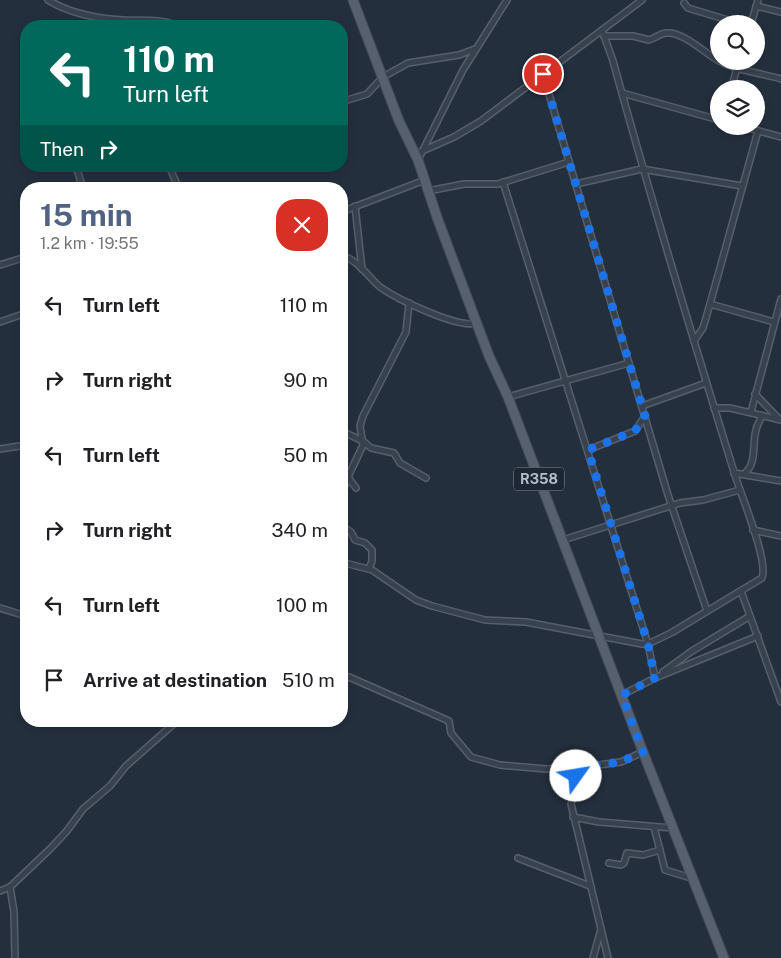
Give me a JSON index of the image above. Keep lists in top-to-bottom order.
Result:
{
  "streets": {
    "main road": ["R358"]
  },
  "page": {
    "turn": ["110 m", "Turn left"],
    "then": "Then",
    "heading": ["15 min", "1.2 km · 19:55"],
    "list": [
      {
        "name": "Turn left",
        "value": "110 m"
      },
      {
        "name": "Turn right",
        "value": "90 m"
      },
      {
        "name": "Turn left",
        "value": "50 m"
      },
      {
        "name": "Turn right",
        "value": "340 m"
      },
      {
        "name": "Turn left",
        "value": "100 m"
      },
      {
        "name": "Arrive at destination",
        "value": "510 m"
      }
    ]
  }
}
